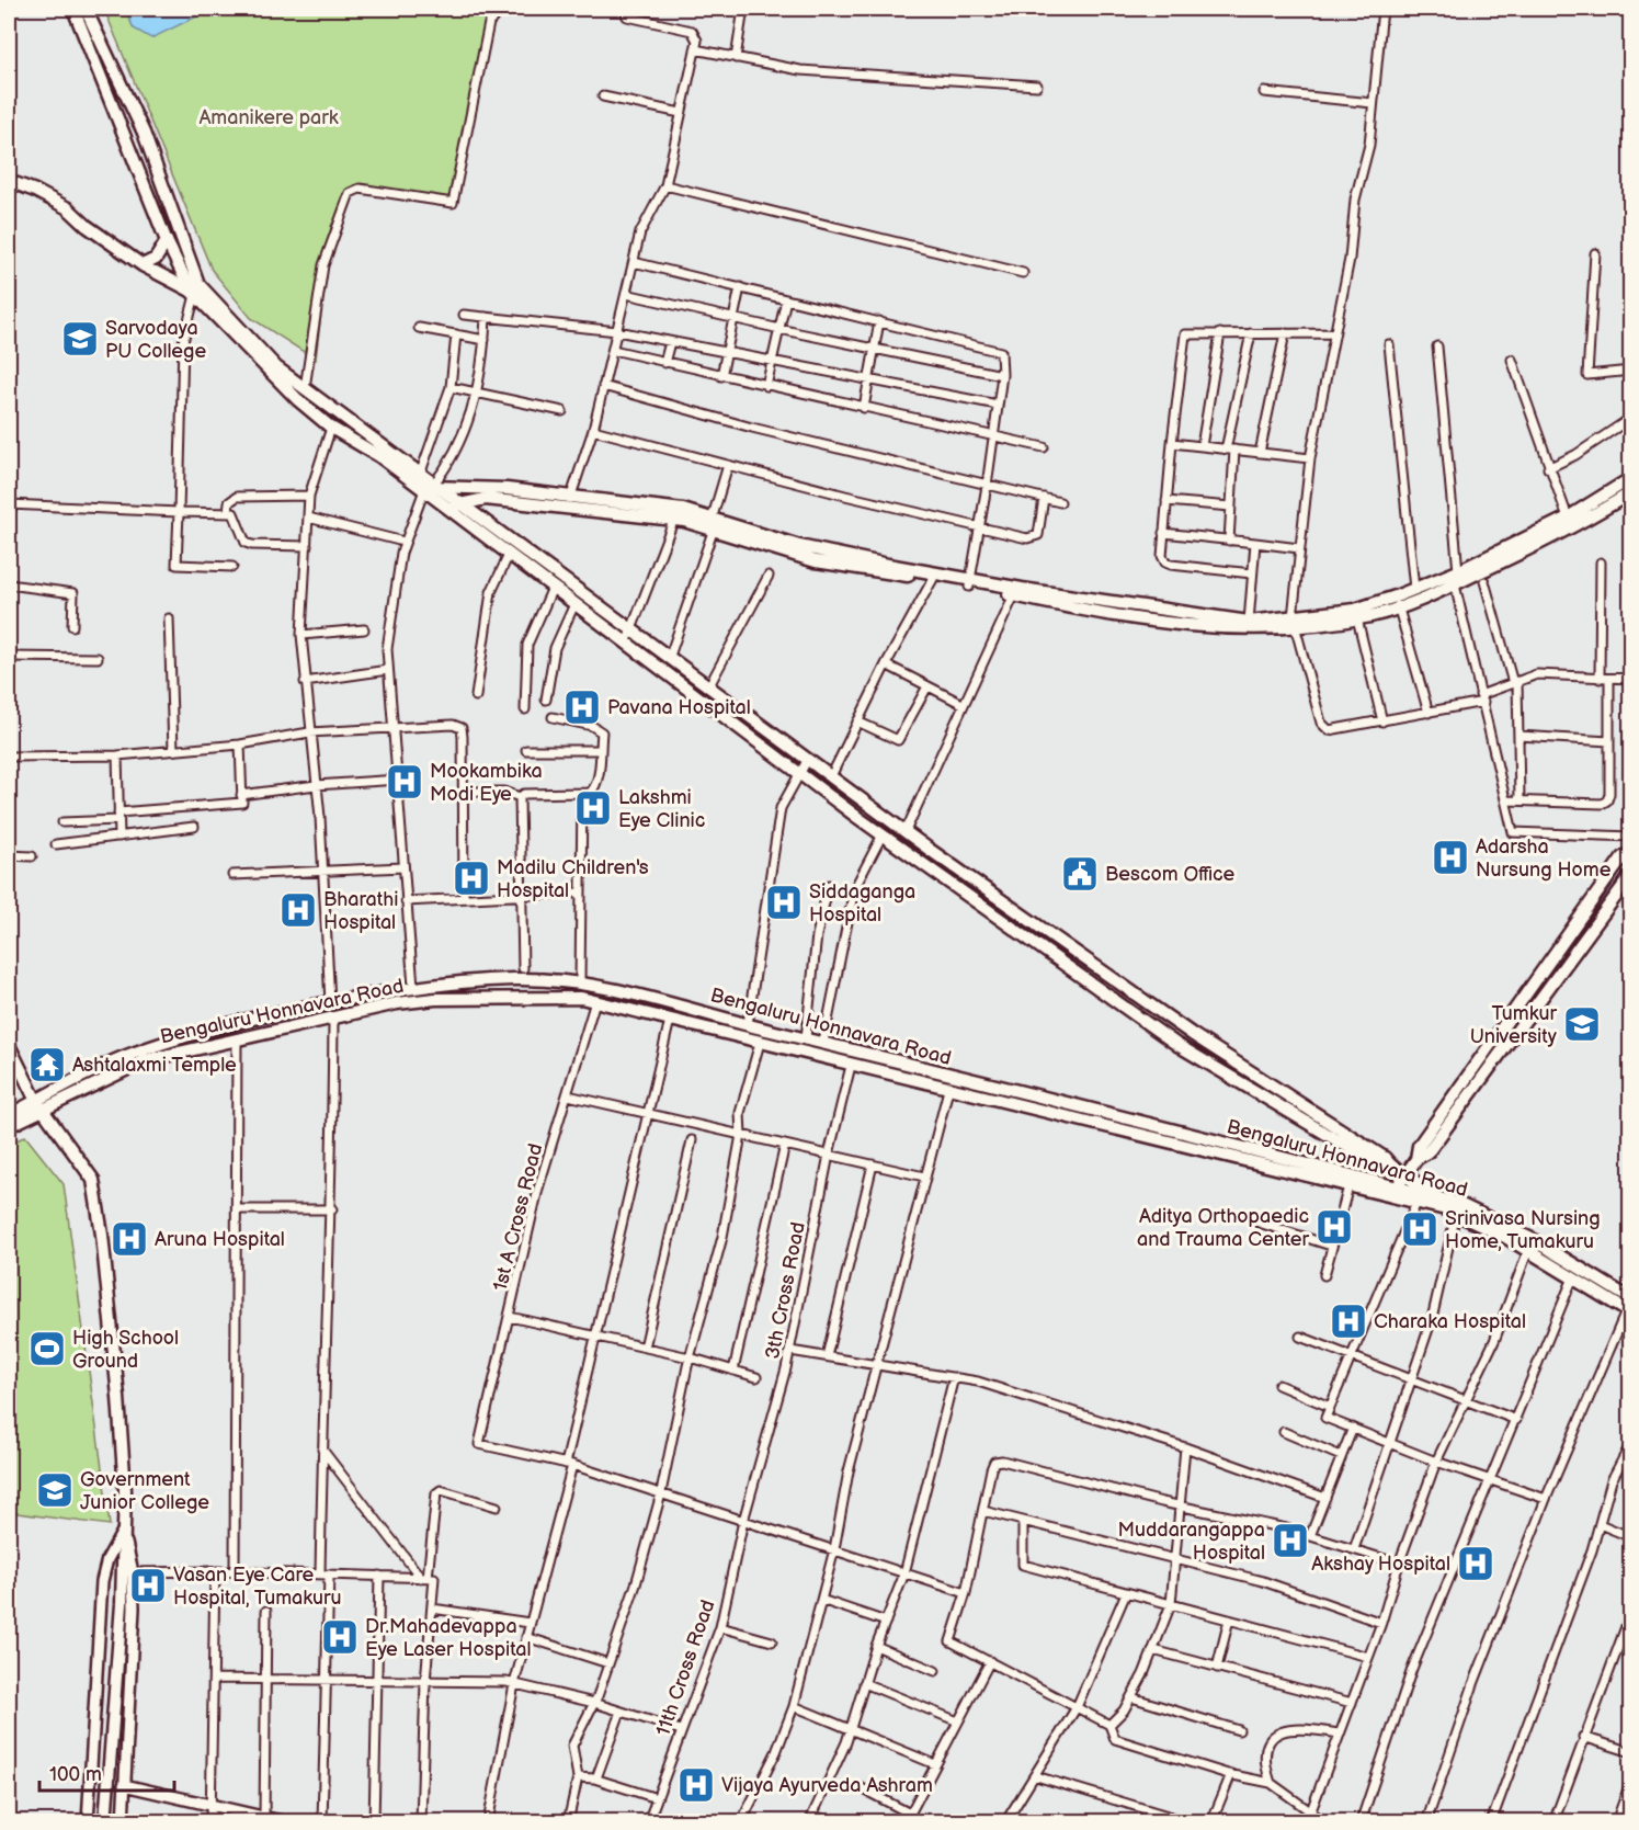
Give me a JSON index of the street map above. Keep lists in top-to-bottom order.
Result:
{
  "streets": {
    "main road": ["Bengaluru Honnavara Road"],
    "street": ["1st A Cross Road", "3th Cross Road", "11th Cross Road"]
  },
  "crossings": [
    ["Bengaluru Honnavara Road", "1st A Cross Road"],
    ["Bengaluru Honnavara Road", "3th Cross Road"],
    ["3th Cross Road", "11th Cross Road"]
  ],
  "parks": ["Amanikere park"],
  "places": {
    "school or university": ["Sarvodaya PU College", "Tumkur University", "Government Junior College"],
    "hospital": [
      "Pavana Hospital",
      "Mookambika Modi Eye",
      "Lakshmi Eye Clinic",
      "Adarsha Nursung Home",
      "Madilu Children's Hospital",
      "Siddaganga Hospital",
      "Bharathi Hospital",
      "Aditya Orthopaedic and Trauma Center",
      "Srinivasa Nursing Home, Tumakuru",
      "Aruna Hospital",
      "Charaka Hospital",
      "Muddarangappa Hospital",
      "Akshay Hospital",
      "Vasan Eye Care Hospital, Tumakuru",
      "Dr.Mahadevappa Eye Laser Hospital",
      "Vijaya Ayurveda Ashram"
    ],
    "public building": ["Bescom Office"],
    "temple": ["Ashtalaxmi Temple"],
    "sports": ["High School Ground"]
  },
  "scale_bar": "100 m"
}
